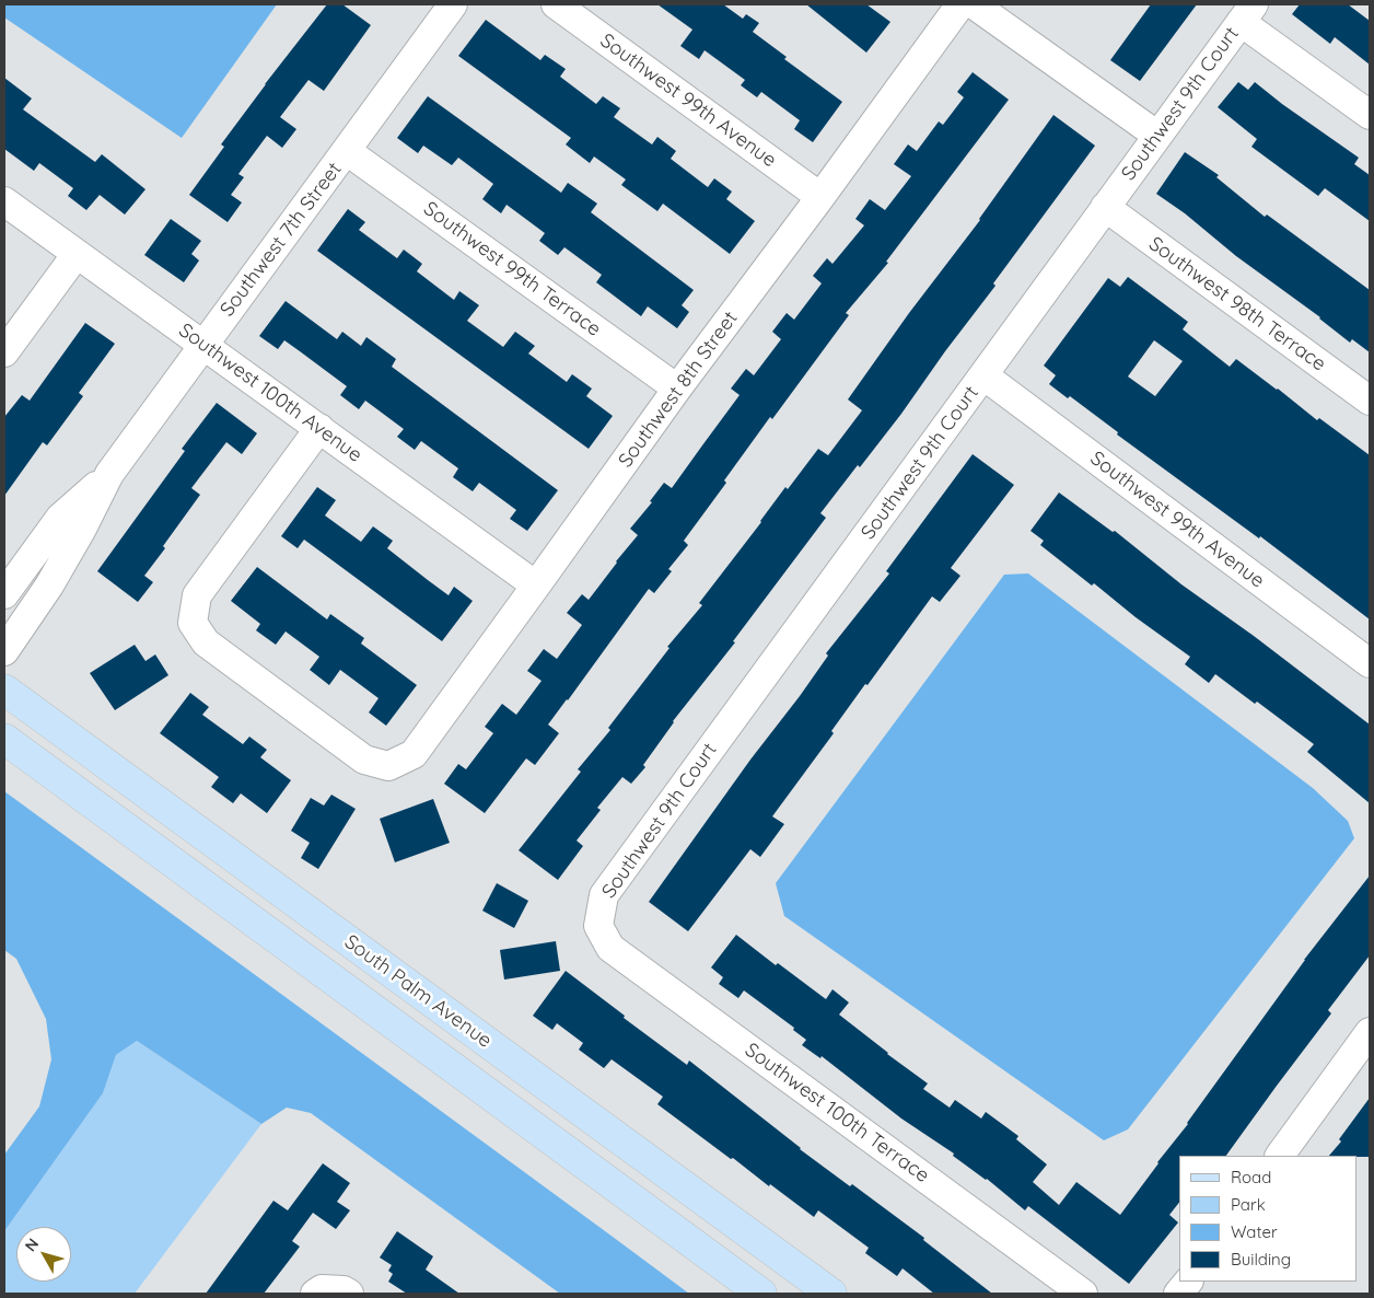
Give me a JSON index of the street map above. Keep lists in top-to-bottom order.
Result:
{
  "streets": {
    "main road": ["South Palm Avenue"],
    "street": [
      "Southwest 99th Avenue",
      "Southwest 9th Court",
      "Southwest 7th Street",
      "Southwest 99th Terrace",
      "Southwest 98th Terrace",
      "Southwest 8th Street",
      "Southwest 100th Avenue",
      "Southwest 100th Terrace"
    ]
  },
  "crossings": [
    ["Southwest 99th Avenue", "Southwest 9th Court"],
    ["Southwest 99th Avenue", "Southwest 8th Street"],
    ["Southwest 9th Court", "Southwest 98th Terrace"],
    ["Southwest 9th Court", "Southwest 100th Terrace"],
    ["Southwest 7th Street", "Southwest 99th Terrace"],
    ["Southwest 7th Street", "Southwest 100th Avenue"],
    ["Southwest 99th Terrace", "Southwest 8th Street"],
    ["Southwest 8th Street", "Southwest 100th Avenue"]
  ],
  "legend": [
    "Road",
    "Park",
    "Water",
    "Building"
  ],
  "north": "top left"
}
